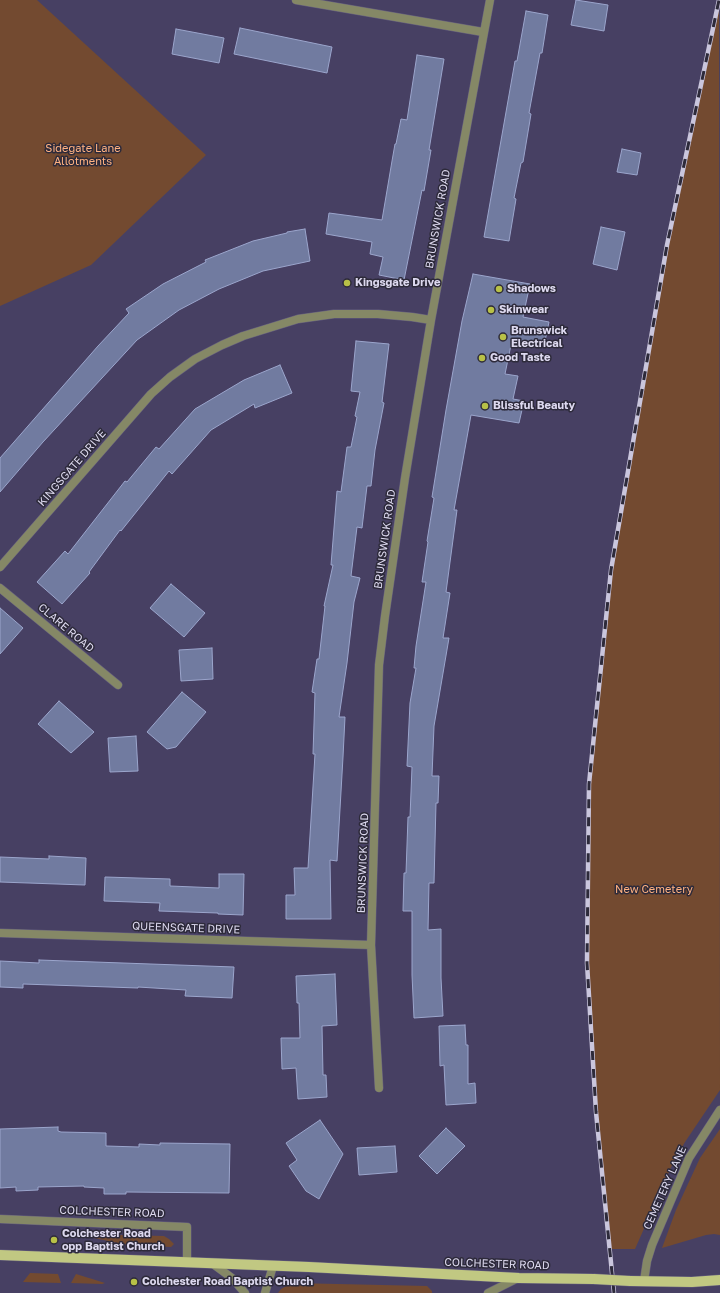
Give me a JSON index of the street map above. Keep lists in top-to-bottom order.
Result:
{
  "streets": {
    "main road": ["COLCHESTER ROAD"],
    "street": [
      "BRUNSWICK ROAD",
      "KINGSGATE DRIVE",
      "CLARE ROAD",
      "QUEENSGATE DRIVE",
      "CEMETERY LANE"
    ]
  },
  "crossings": [
    ["BRUNSWICK ROAD", "KINGSGATE DRIVE"],
    ["BRUNSWICK ROAD", "QUEENSGATE DRIVE"],
    ["CEMETERY LANE", "COLCHESTER ROAD"]
  ],
  "parks": ["Sidegate Lane Allotments", "New Cemetery"],
  "places": [
    "Kingsgate Drive",
    "Shadows",
    "Skinwear",
    "Brunswick Electrical",
    "Good Taste",
    "Blissful Beauty",
    "Colchester Road opp Baptist Church",
    "Colchester Road Baptist Church"
  ]
}
